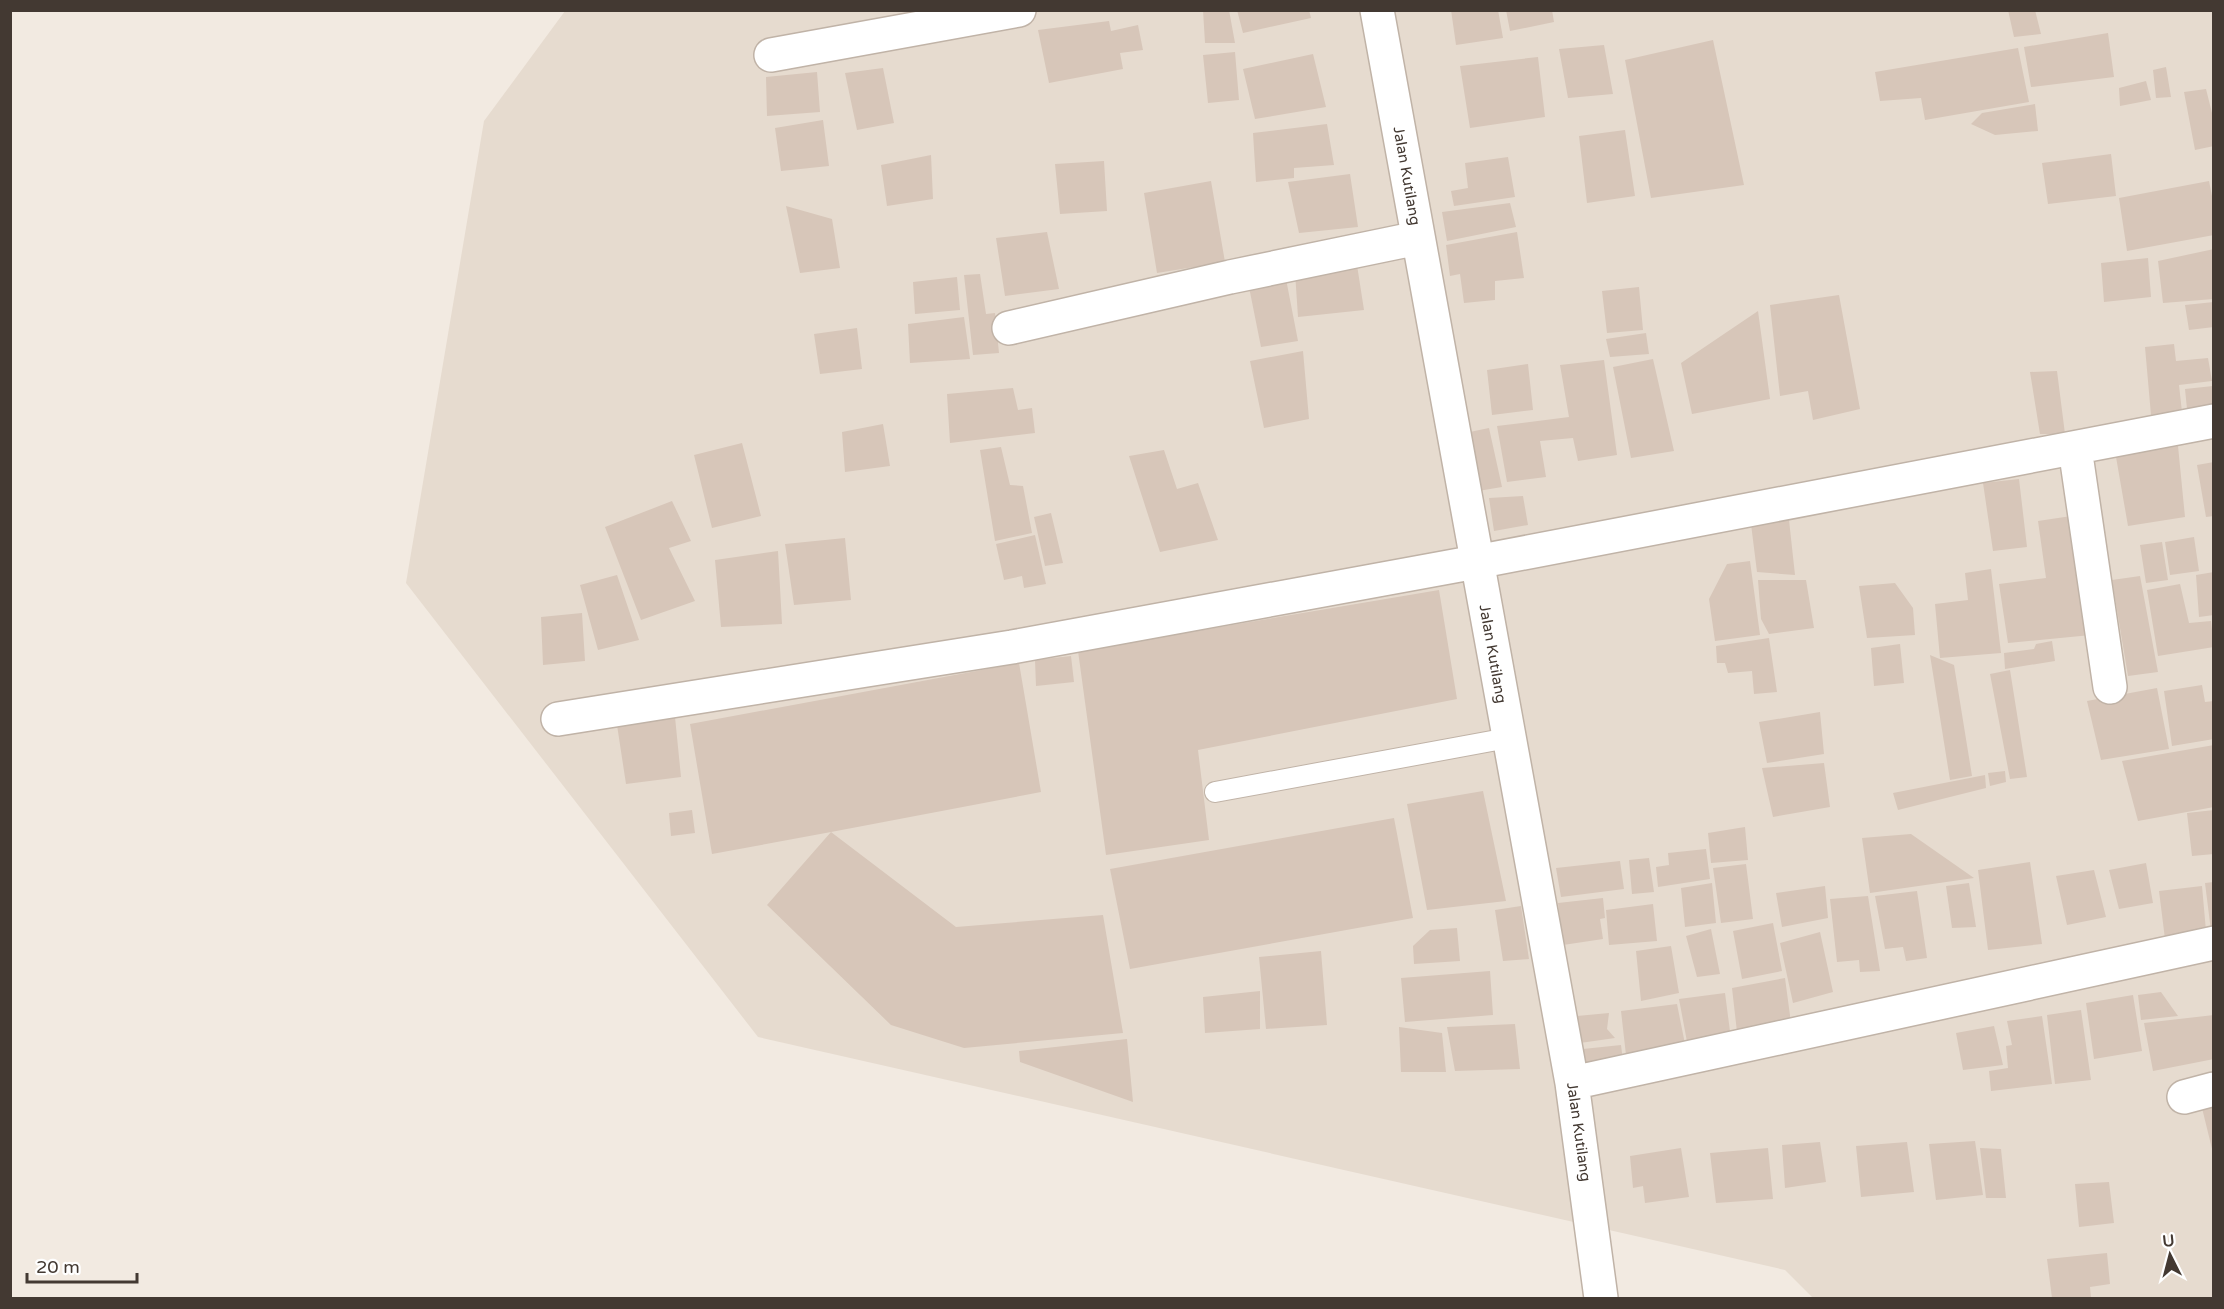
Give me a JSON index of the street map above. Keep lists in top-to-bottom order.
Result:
{
  "streets": {
    "street": ["Jalan Kutilang"]
  },
  "scale_bar": "20 m",
  "north": "top"
}
